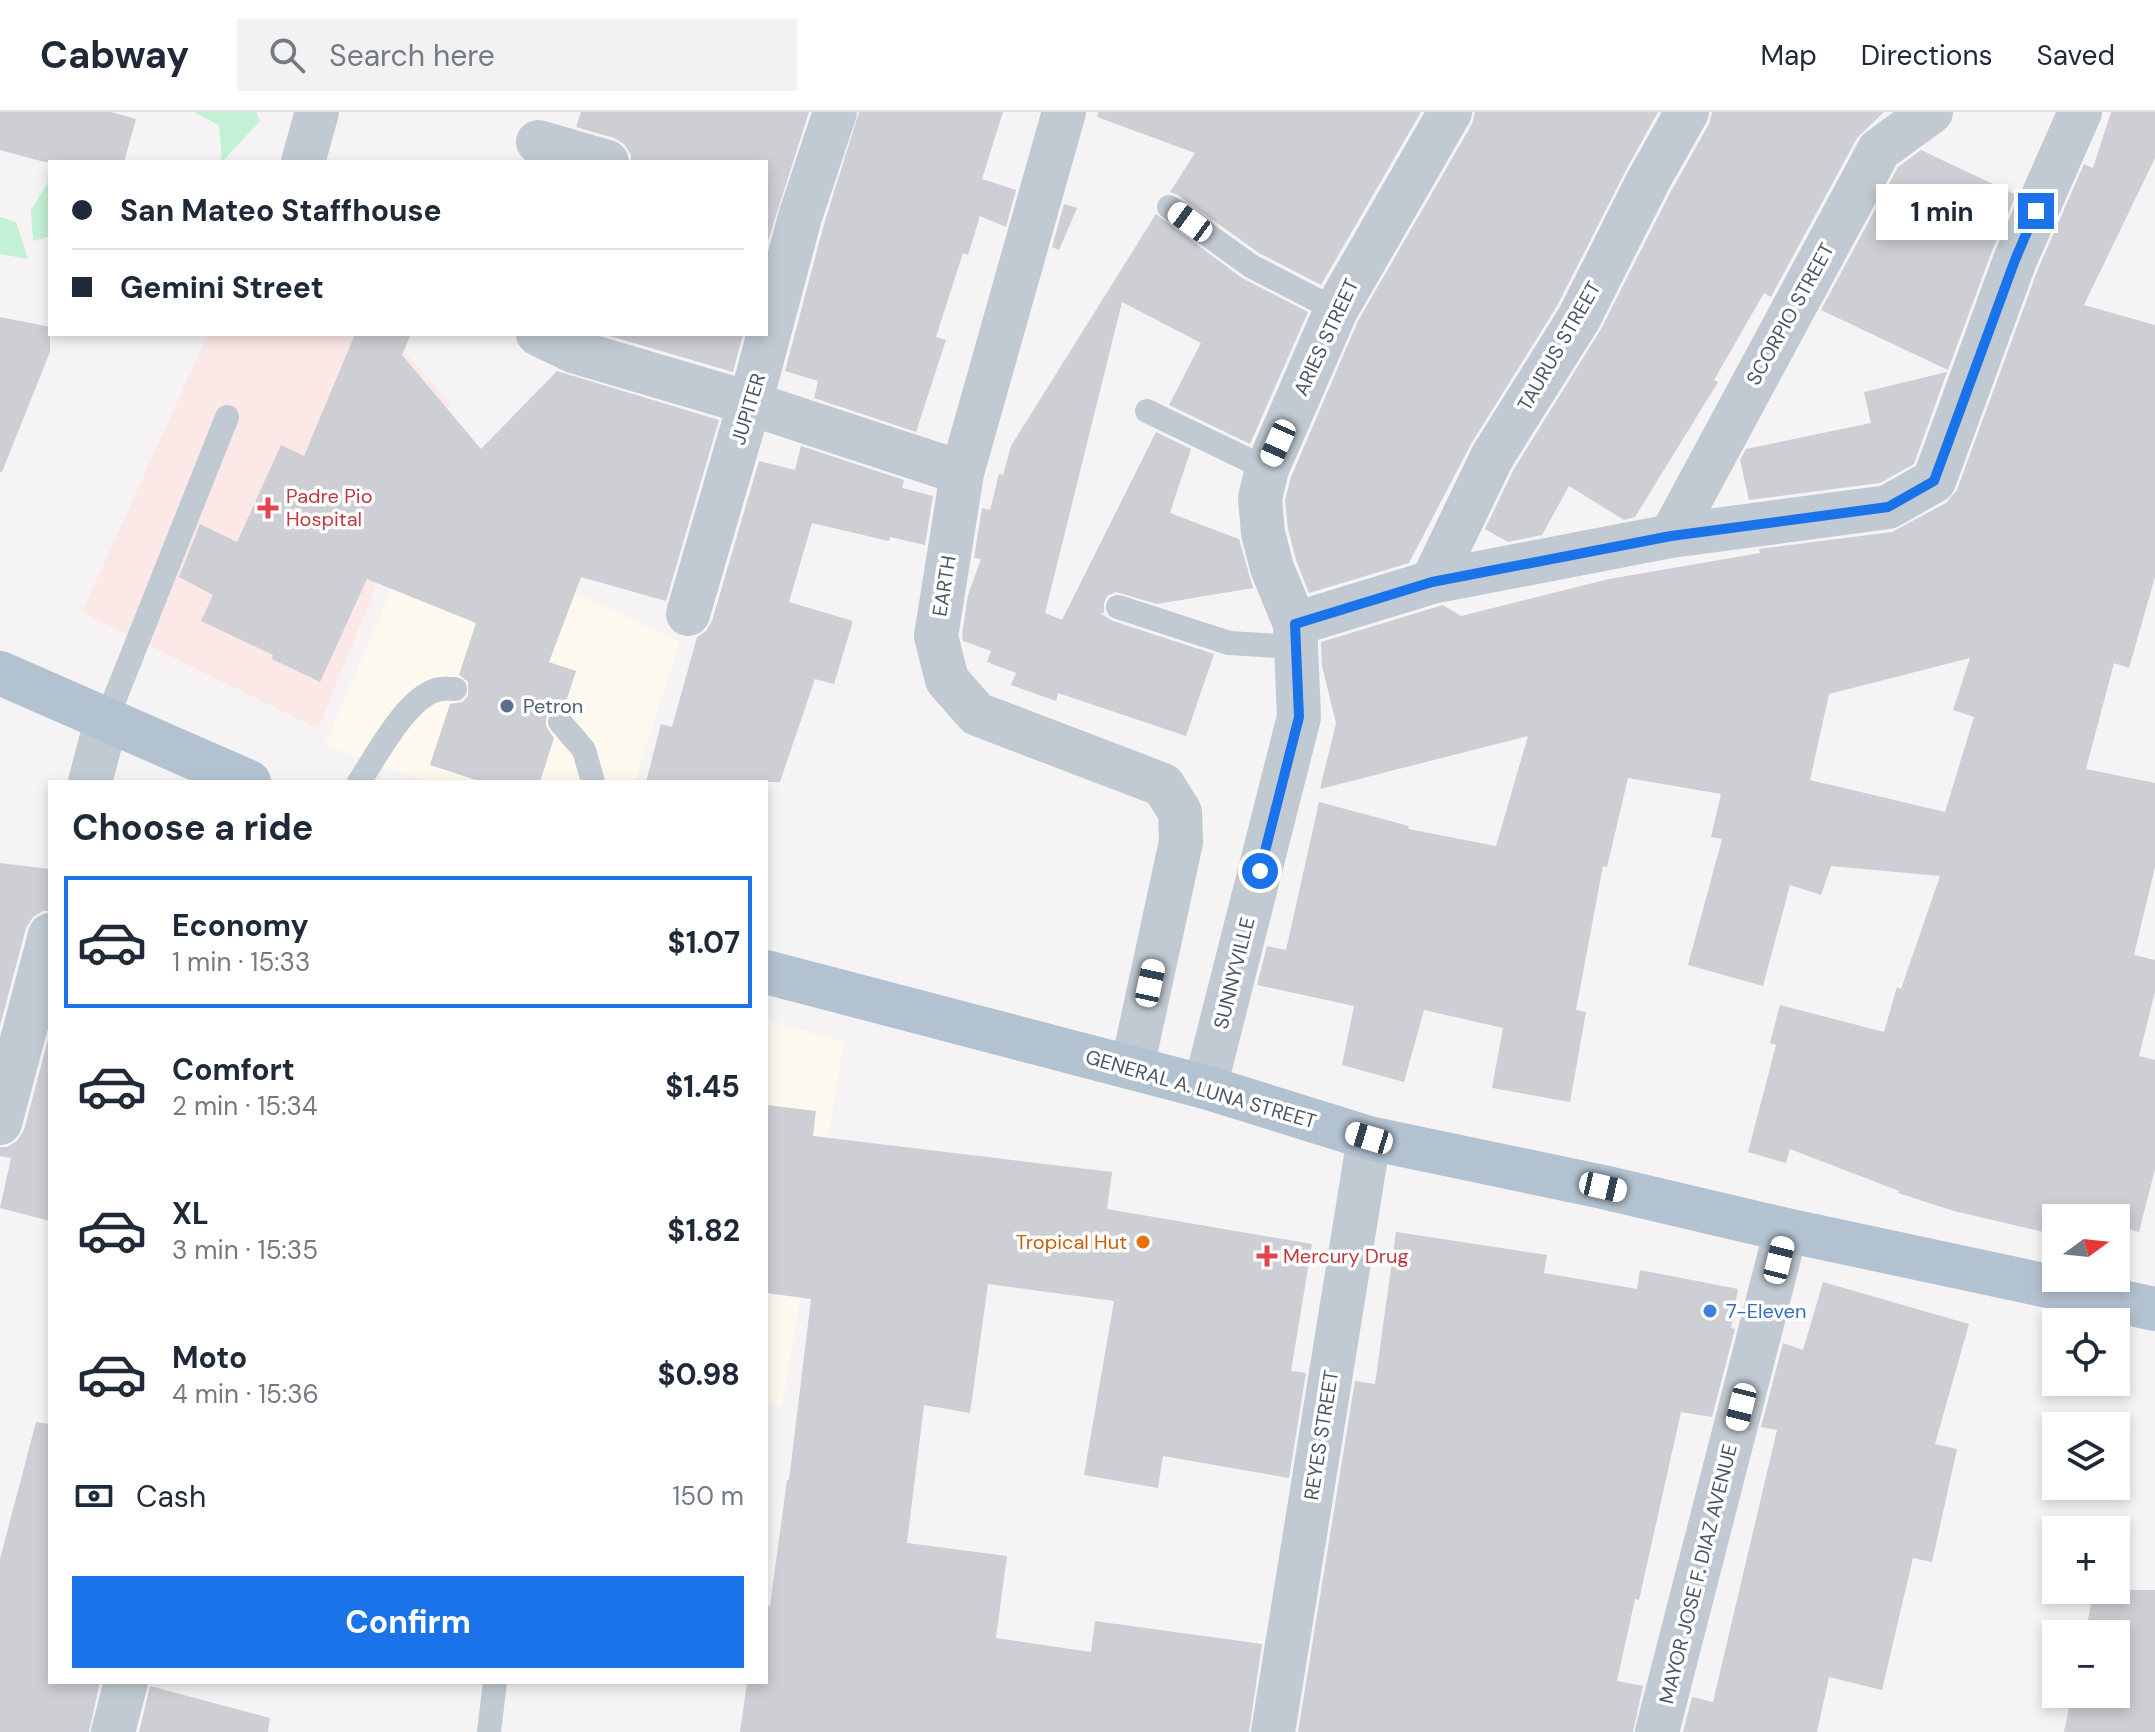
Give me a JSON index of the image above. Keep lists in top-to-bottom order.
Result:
{
  "streets": {
    "main road": ["GENERAL A. LUNA STREET"],
    "street": [
      "SCORPIO STREET",
      "ARIES STREET",
      "TAURUS STREET",
      "JUPITER",
      "EARTH",
      "SUNNYVILLE",
      "REYES STREET",
      "MAYOR JOSE F. DIAZ AVENUE"
    ]
  },
  "crossings": [
    ["ARIES STREET", "SUNNYVILLE"],
    ["EARTH", "GENERAL A. LUNA STREET"],
    ["SUNNYVILLE", "GENERAL A. LUNA STREET"],
    ["GENERAL A. LUNA STREET", "REYES STREET"],
    ["GENERAL A. LUNA STREET", "MAYOR JOSE F. DIAZ AVENUE"]
  ],
  "places": {
    "health": ["Padre Pio Hospital", "Mercury Drug"],
    "other": ["Petron", "Tropical Hut", "7-Eleven"]
  },
  "north": "right",
  "page": {
    "header": "Cabway",
    "search": "Search here",
    "nav": ["Map", "Directions", "Saved"],
    "banner": ["San Mateo Staffhouse", "Gemini Street"],
    "bubble": "1 min",
    "heading": "Choose a ride",
    "list": [
      {
        "name": "Economy",
        "note": "1 min · 15:33",
        "value": "$1.07"
      },
      {
        "name": "Comfort",
        "note": "2 min · 15:34",
        "value": "$1.45"
      },
      {
        "name": "XL",
        "note": "3 min · 15:35",
        "value": "$1.82"
      },
      {
        "name": "Moto",
        "note": "4 min · 15:36",
        "value": "$0.98"
      }
    ],
    "map_buttons": ["+", "−"],
    "pay": ["Cash", "150 m"],
    "buttons": "Confirm"
  }
}
